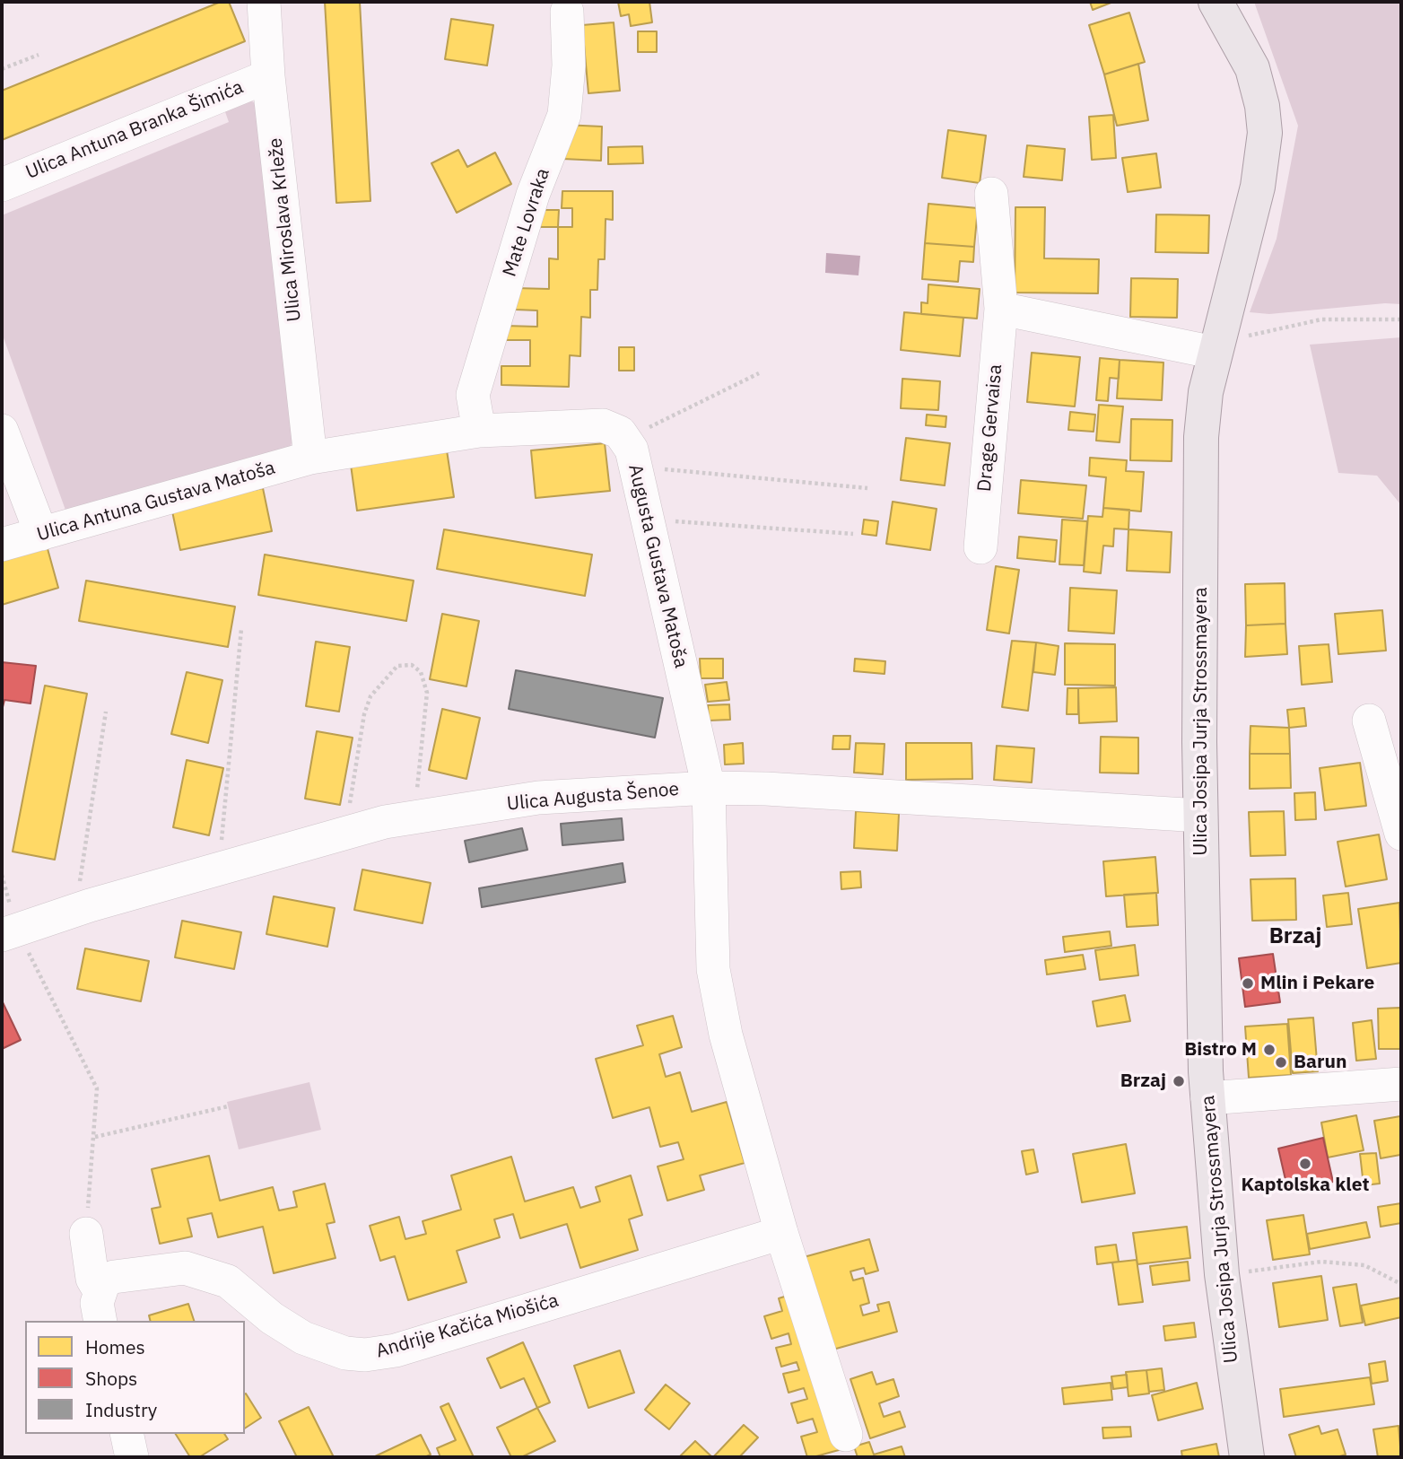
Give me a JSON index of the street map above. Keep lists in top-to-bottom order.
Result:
{
  "streets": {
    "main road": ["Ulica Josipa Jurja Strossmayera"],
    "street": [
      "Ulica Antuna Branka Šimića",
      "Mate Lovraka",
      "Ulica Miroslava Krleže",
      "Drage Gervaisa",
      "Ulica Antuna Gustava Matoša",
      "Augusta Gustava Matoša",
      "Ulica Augusta Šenoe",
      "Andrije Kačića Miošića"
    ]
  },
  "crossings": [
    ["Ulica Antuna Branka Šimića", "Ulica Miroslava Krleže"],
    ["Mate Lovraka", "Augusta Gustava Matoša"],
    ["Ulica Miroslava Krleže", "Ulica Antuna Gustava Matoša"],
    ["Ulica Miroslava Krleže", "Augusta Gustava Matoša"],
    ["Ulica Antuna Gustava Matoša", "Augusta Gustava Matoša"],
    ["Augusta Gustava Matoša", "Ulica Augusta Šenoe"],
    ["Ulica Josipa Jurja Strossmayera", "Ulica Augusta Šenoe"]
  ],
  "districts": ["Brzaj"],
  "places": [
    "Mlin i Pekare",
    "Bistro M",
    "Barun",
    "Brzaj",
    "Kaptolska klet"
  ],
  "legend": ["Homes", "Shops", "Industry"]
}
